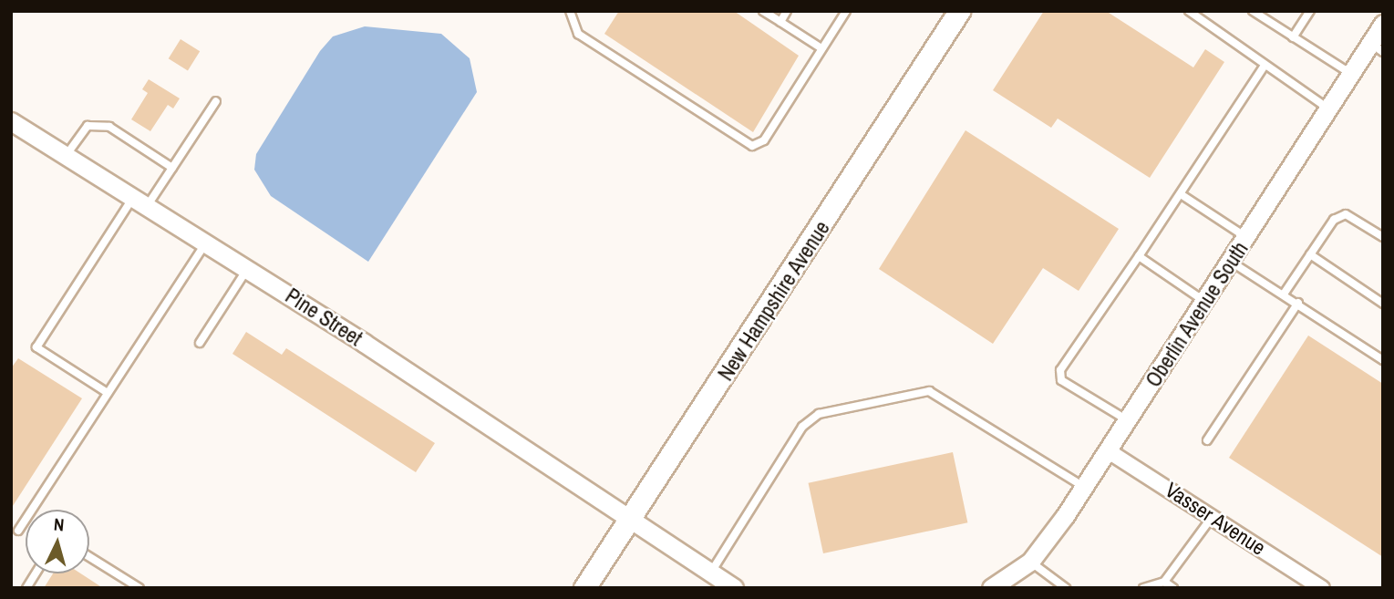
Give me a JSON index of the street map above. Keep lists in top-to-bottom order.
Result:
{
  "streets": {
    "main road": ["New Hampshire Avenue"],
    "street": ["Oberlin Avenue South", "Pine Street", "Vasser Avenue"]
  },
  "crossings": [
    ["New Hampshire Avenue", "Pine Street"],
    ["Oberlin Avenue South", "Vasser Avenue"]
  ],
  "north": "top"
}
